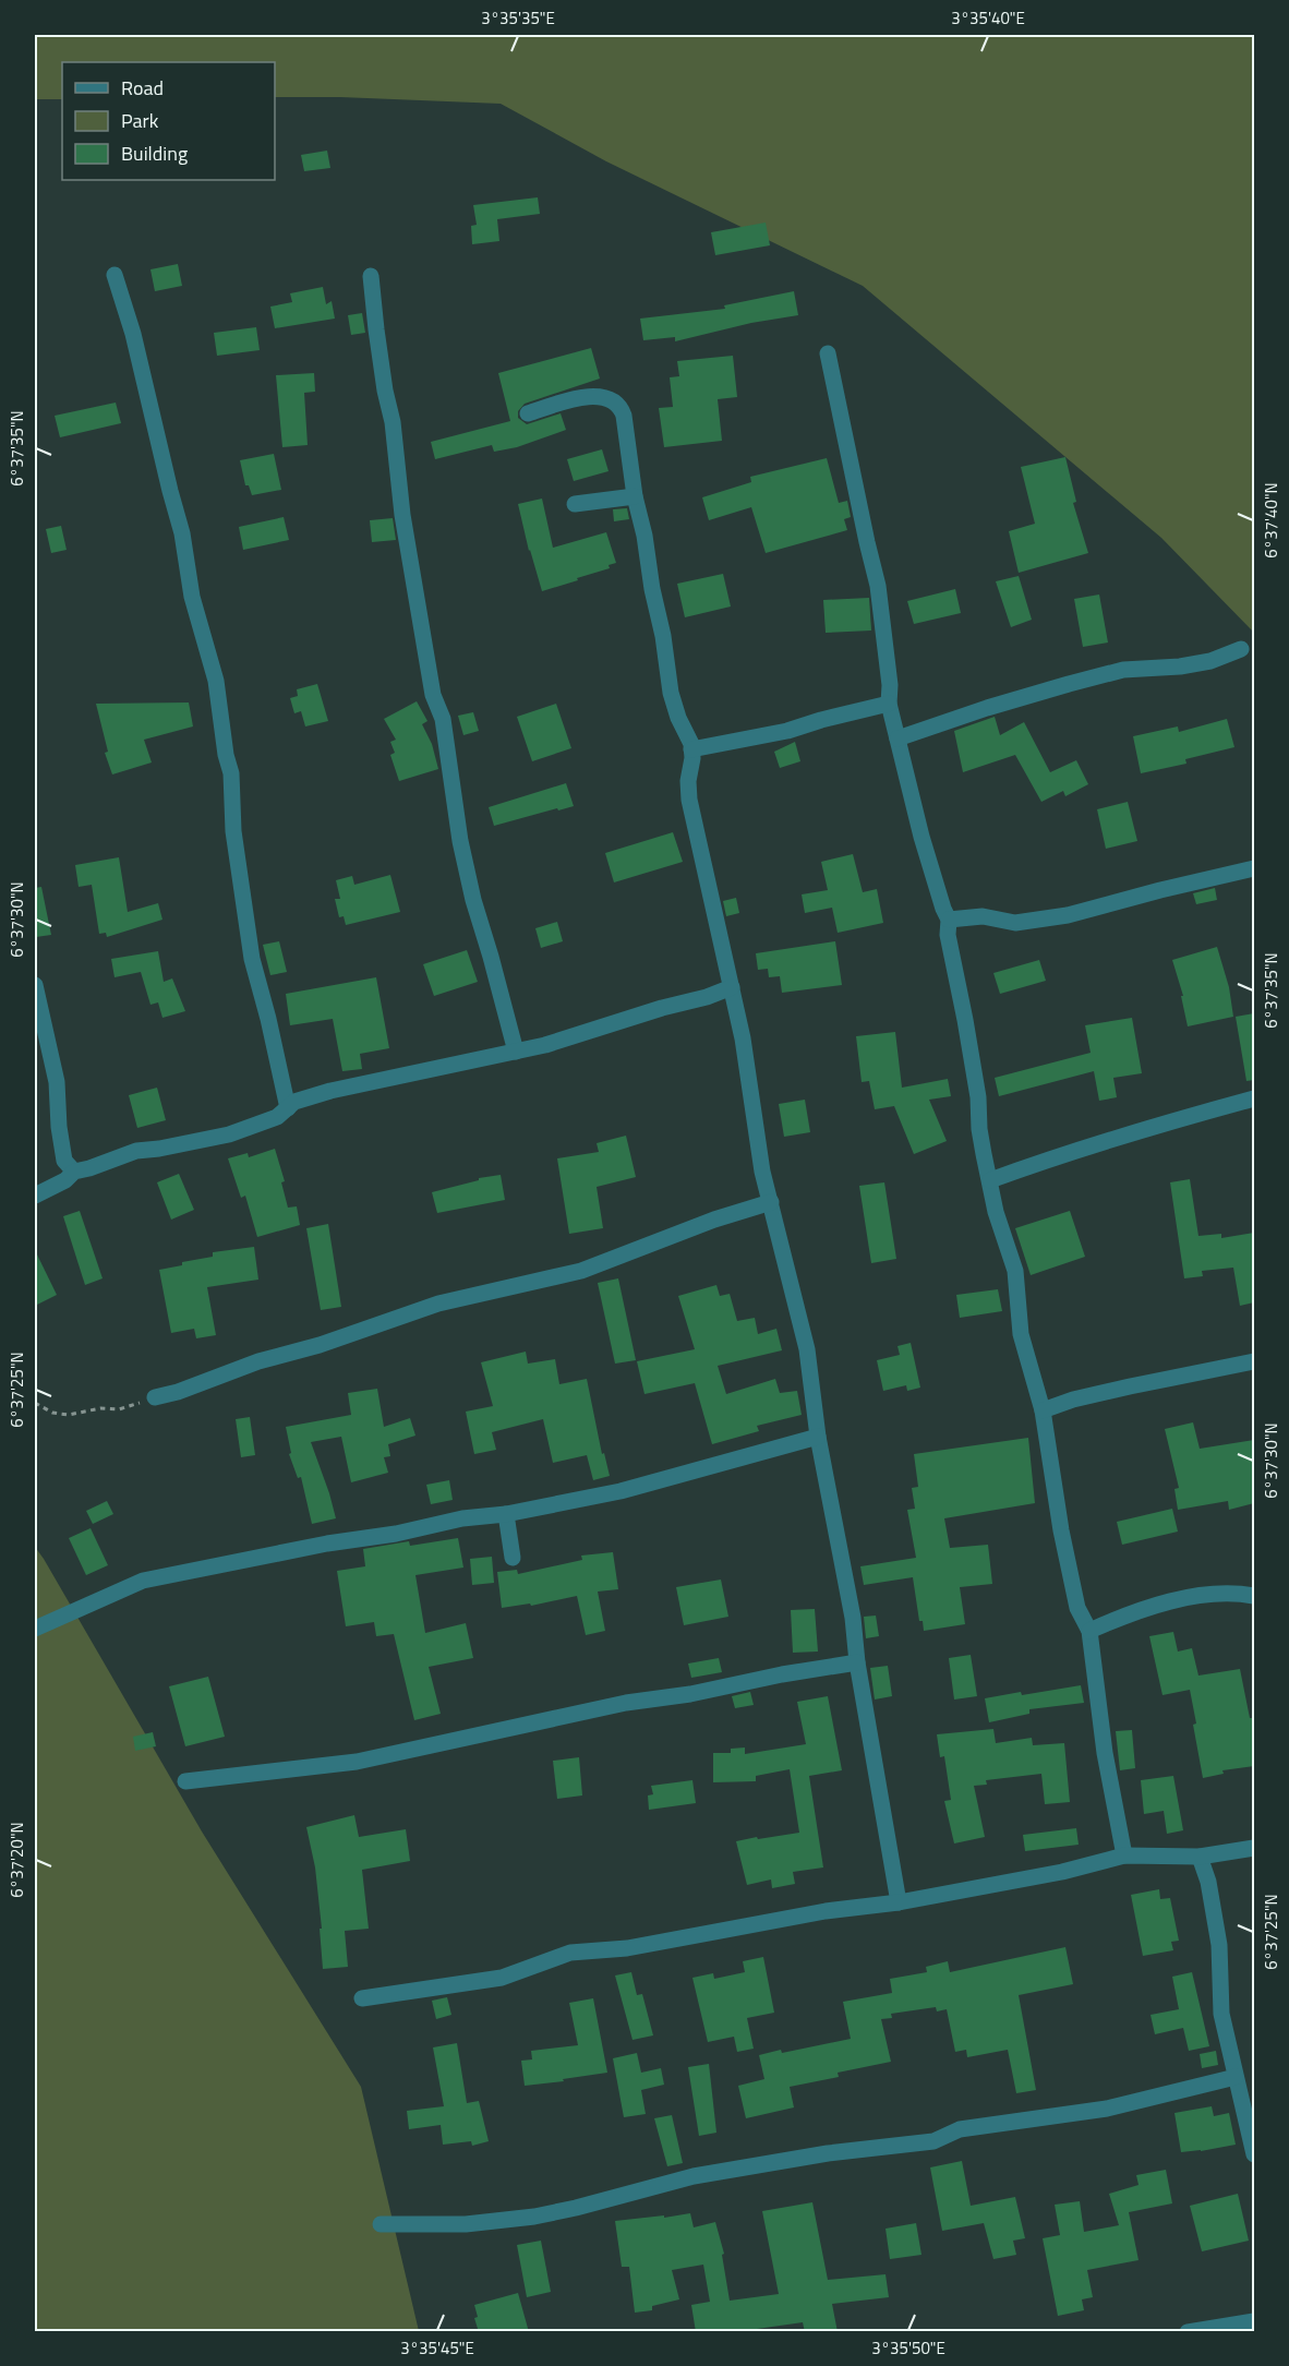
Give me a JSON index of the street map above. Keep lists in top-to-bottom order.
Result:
{
  "legend": ["Road", "Park", "Building"],
  "coordinates": [
    "3°35'35\"E",
    "3°35'40\"E",
    "6°37'35\"N",
    "6°37'40\"N",
    "6°37'30\"N",
    "6°37'25\"N",
    "6°37'20\"N",
    "3°35'45\"E",
    "3°35'50\"E"
  ]
}
